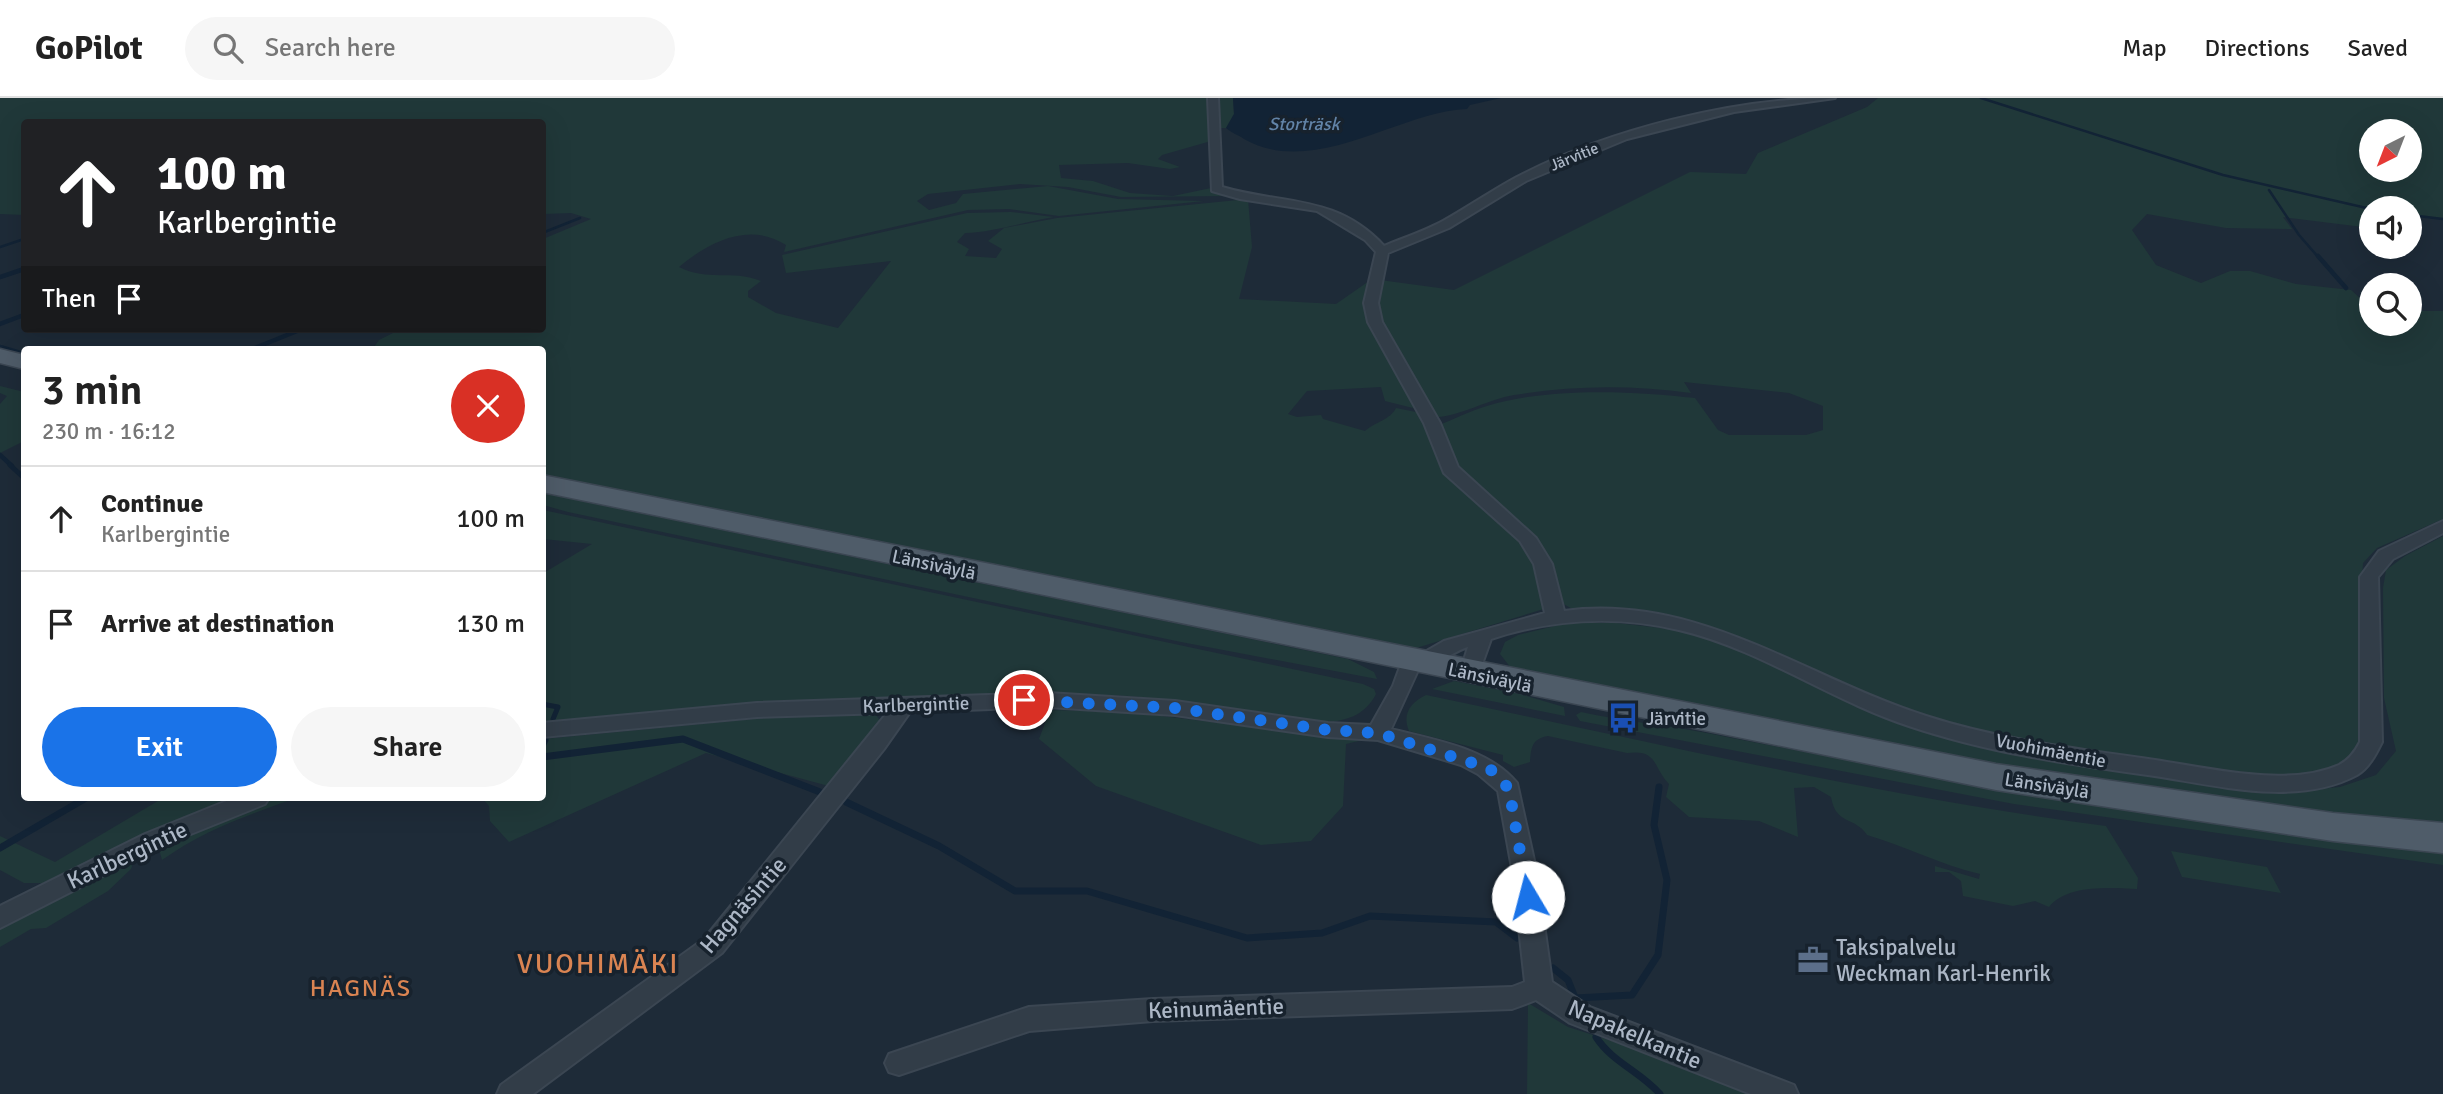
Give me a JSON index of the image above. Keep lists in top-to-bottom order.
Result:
{
  "streets": {
    "main road": ["Länsiväylä"],
    "street": [
      "Järvitie",
      "Karlbergintie",
      "Vuohimäentie",
      "Hagnäsintie",
      "Keinumäentie",
      "Napakelkantie"
    ]
  },
  "crossings": [
    ["Länsiväylä", "Vuohimäentie"],
    ["Karlbergintie", "Hagnäsintie"],
    ["Keinumäentie", "Napakelkantie"]
  ],
  "districts": ["VUOHIMÄKI", "HAGNÄS"],
  "water": ["Storträsk"],
  "places": {
    "bus stop": ["Järvitie"],
    "office": ["Taksipalvelu Weckman Karl-Henrik"]
  },
  "north": "bottom left",
  "page": {
    "header": "GoPilot",
    "search": "Search here",
    "nav": ["Map", "Directions", "Saved"],
    "turn": ["100 m", "Karlbergintie"],
    "then": "Then",
    "heading": ["3 min", "230 m · 16:12"],
    "list": [
      {
        "name": "Continue",
        "note": "Karlbergintie",
        "value": "100 m"
      },
      {
        "name": "Arrive at destination",
        "value": "130 m"
      }
    ],
    "buttons": ["Exit", "Share"]
  }
}
